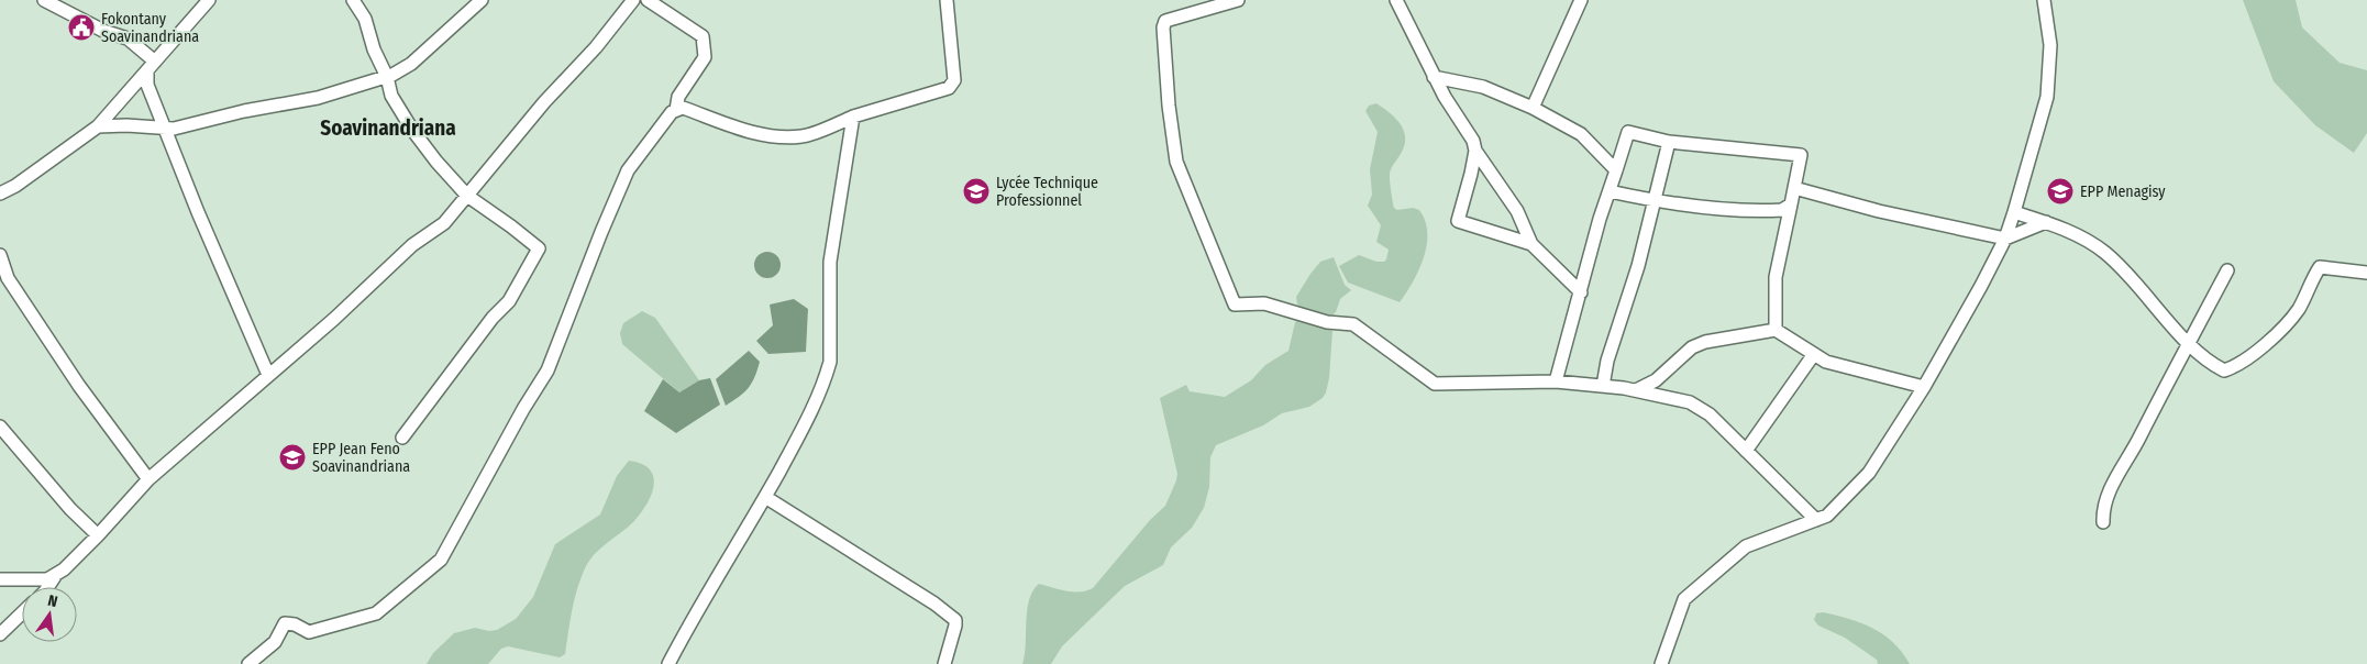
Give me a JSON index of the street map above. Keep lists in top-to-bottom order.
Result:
{
  "districts": ["Soavinandriana"],
  "places": {
    "public building": ["Fokontany Soavinandriana"],
    "school or university": ["Lycée Technique Professionnel", "EPP Menagisy", "EPP Jean Feno Soavinandriana"]
  },
  "north": "top"
}
